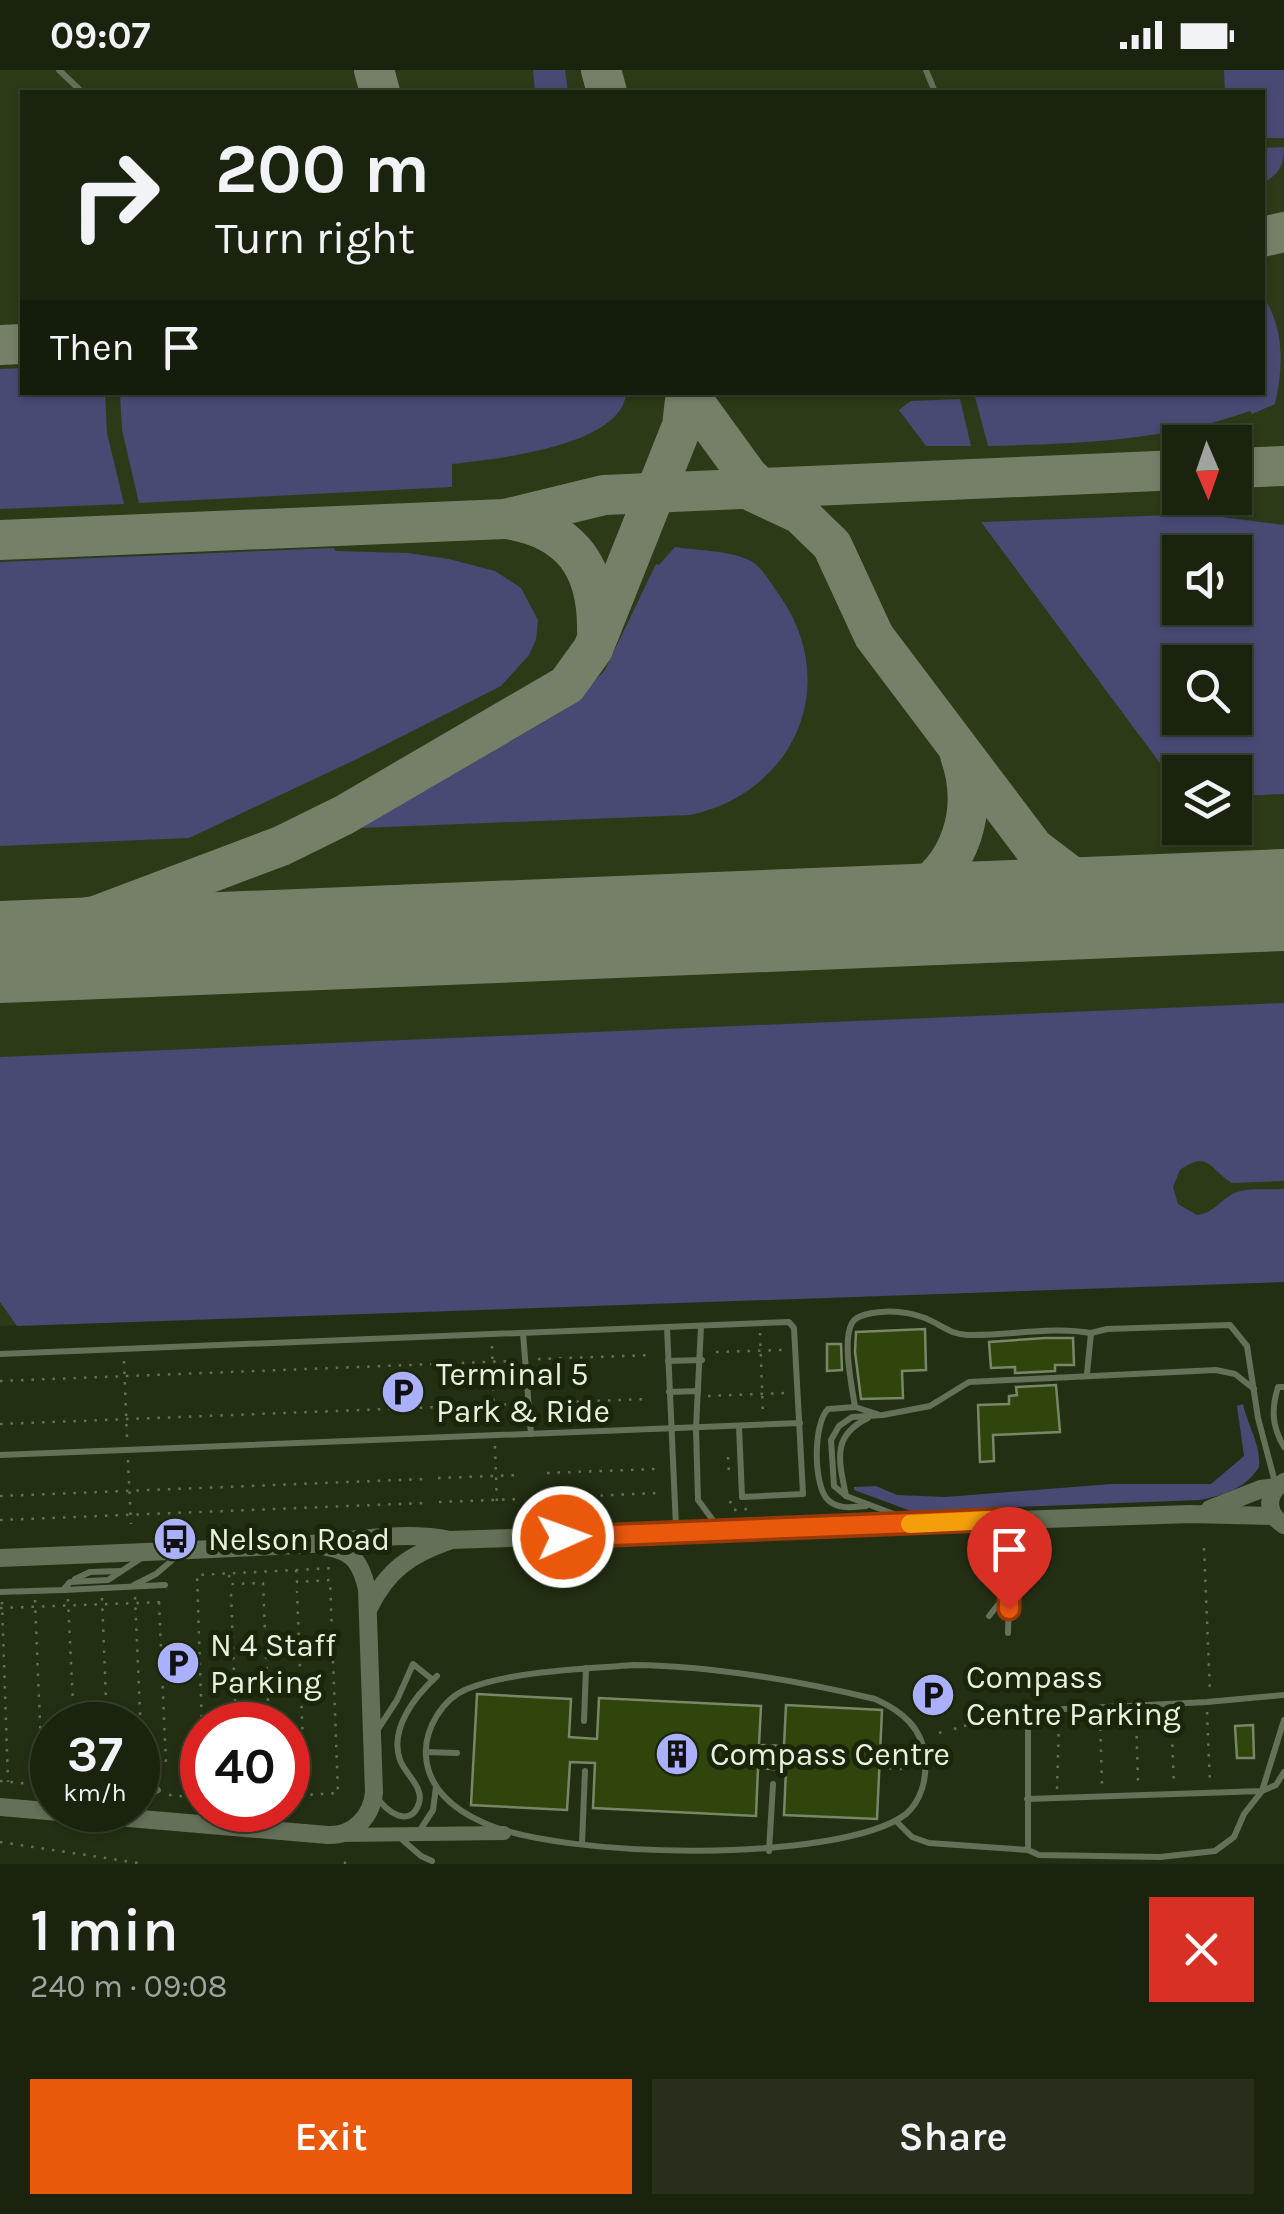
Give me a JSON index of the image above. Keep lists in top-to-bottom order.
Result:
{
  "places": {
    "parking": ["Terminal 5 Park & Ride", "N 4 Staff Parking", "Compass Centre Parking"],
    "bus stop": ["Nelson Road"],
    "building": ["Compass Centre"]
  },
  "north": "bottom",
  "page": {
    "status": "09:07",
    "turn": ["200 m", "Turn right"],
    "then": "Then",
    "speed": "37 km/h",
    "limit": "40",
    "heading": ["1 min", "240 m · 09:08"],
    "buttons": ["Exit", "Share"]
  }
}
